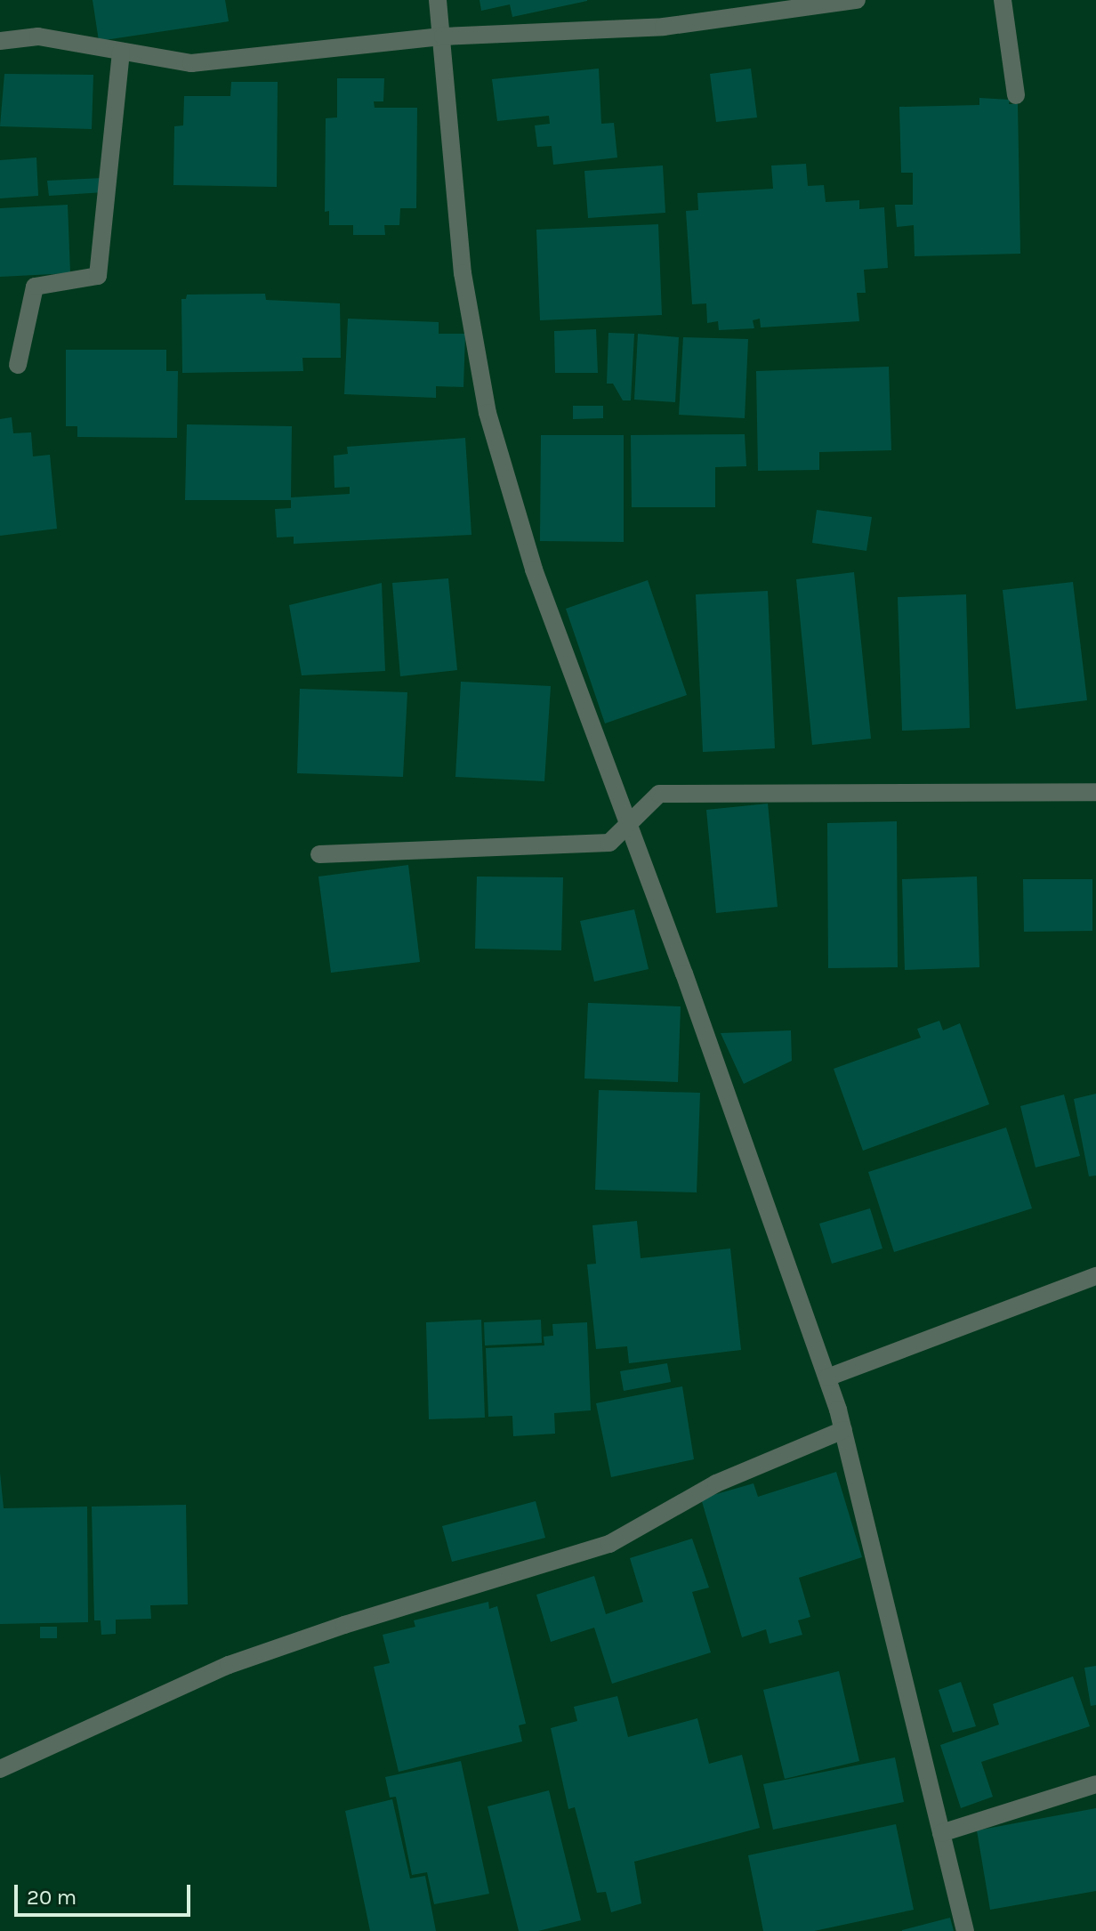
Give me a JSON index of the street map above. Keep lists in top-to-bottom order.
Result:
{
  "scale_bar": "20 m"
}
